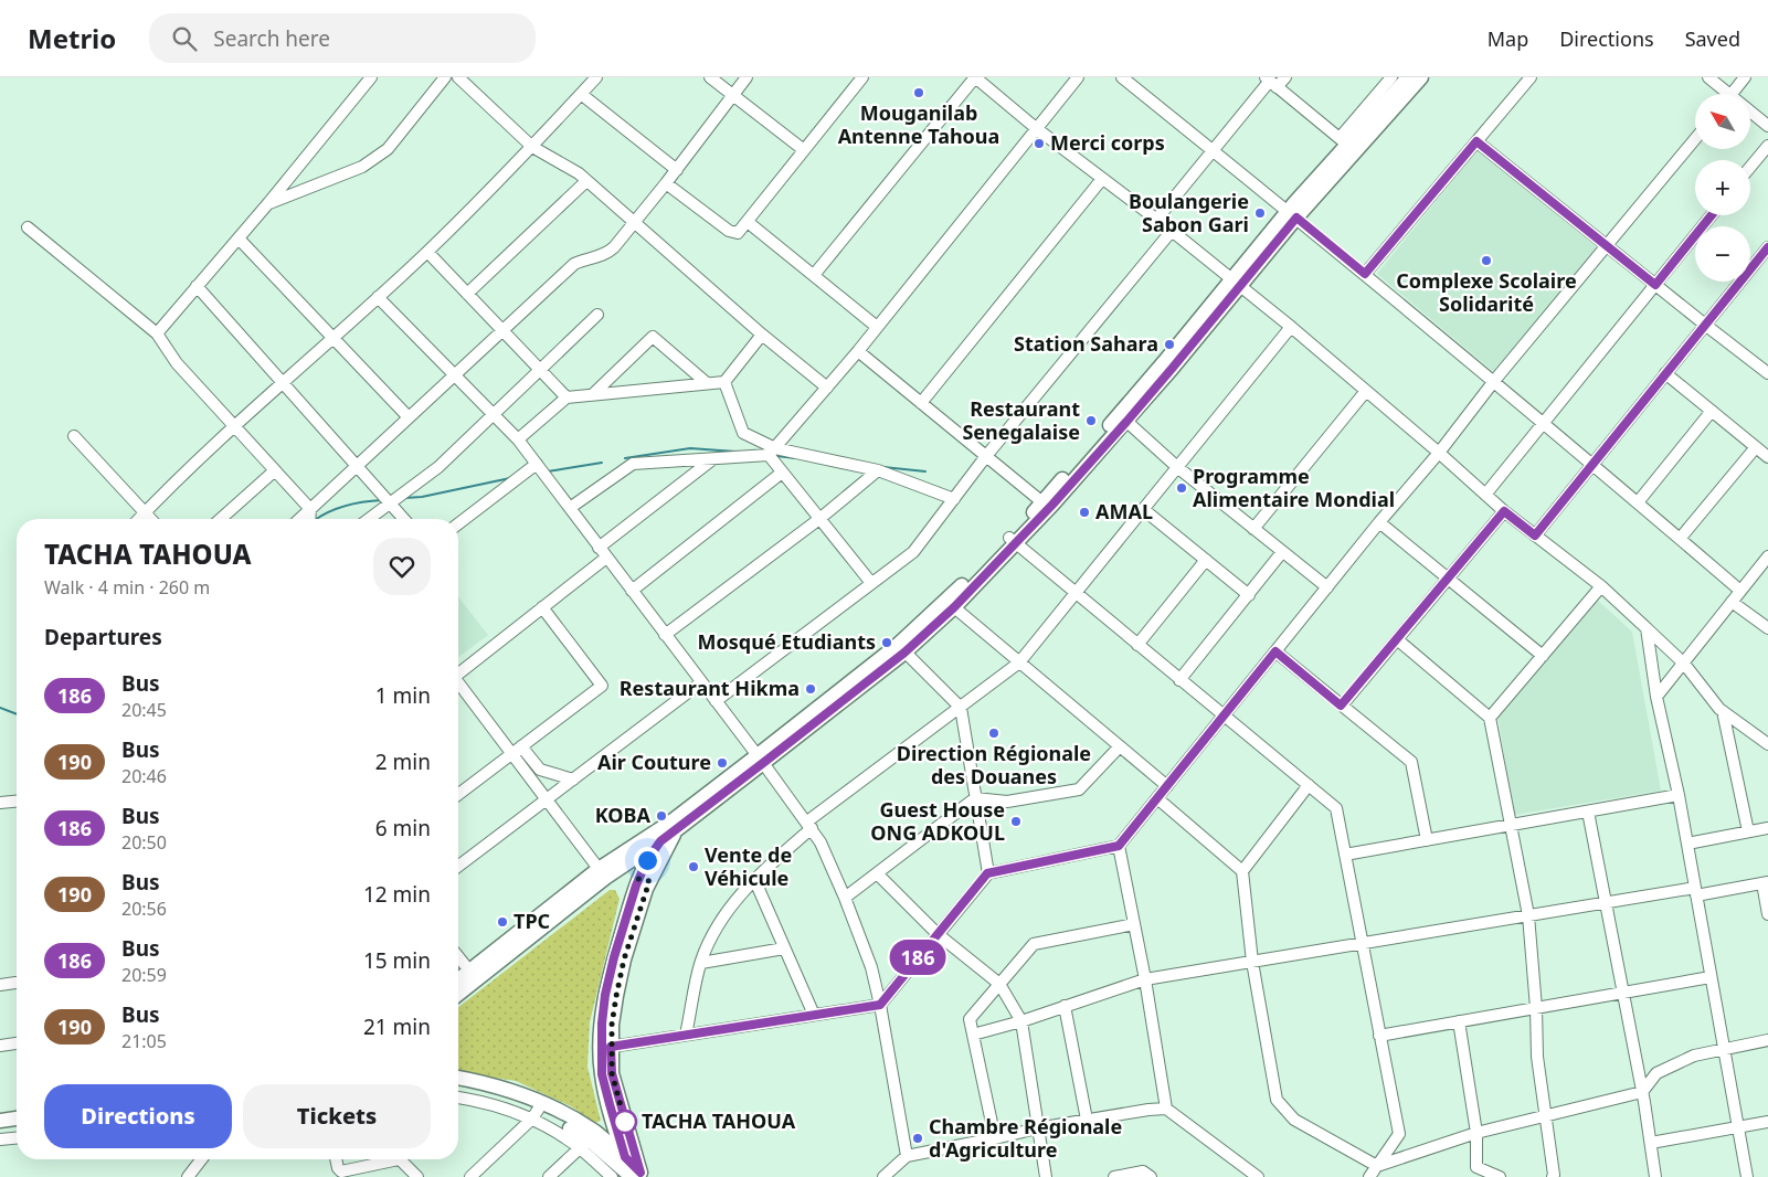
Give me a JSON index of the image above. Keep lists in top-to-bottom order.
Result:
{
  "places": [
    "Mouganilab Antenne Tahoua",
    "Merci corps",
    "Boulangerie Sabon Gari",
    "Complexe Scolaire Solidarité",
    "Station Sahara",
    "Restaurant Senegalaise",
    "Programme Alimentaire Mondial",
    "AMAL",
    "Mosqué Etudiants",
    "Restaurant Hikma",
    "Direction Régionale des Douanes",
    "Air Couture",
    "KOBA",
    "Guest House ONG ADKOUL",
    "Vente de Véhicule",
    "TPC",
    "TACHA TAHOUA",
    "Chambre Régionale d'Agriculture"
  ],
  "lines": ["bus line 186"],
  "north": "top left",
  "page": {
    "header": "Metrio",
    "search": "Search here",
    "nav": ["Map", "Directions", "Saved"],
    "on_map": "186",
    "map_buttons": ["+", "−"],
    "heading": [
      ["TACHA TAHOUA", "Walk · 4 min · 260 m"],
      "Departures"
    ],
    "list": [
      {
        "mark": "186",
        "name": "Bus",
        "note": "20:45",
        "value": "1 min"
      },
      {
        "mark": "190",
        "name": "Bus",
        "note": "20:46",
        "value": "2 min"
      },
      {
        "mark": "186",
        "name": "Bus",
        "note": "20:50",
        "value": "6 min"
      },
      {
        "mark": "190",
        "name": "Bus",
        "note": "20:56",
        "value": "12 min"
      },
      {
        "mark": "186",
        "name": "Bus",
        "note": "20:59",
        "value": "15 min"
      },
      {
        "mark": "190",
        "name": "Bus",
        "note": "21:05",
        "value": "21 min"
      }
    ],
    "buttons": ["Directions", "Tickets"]
  }
}
